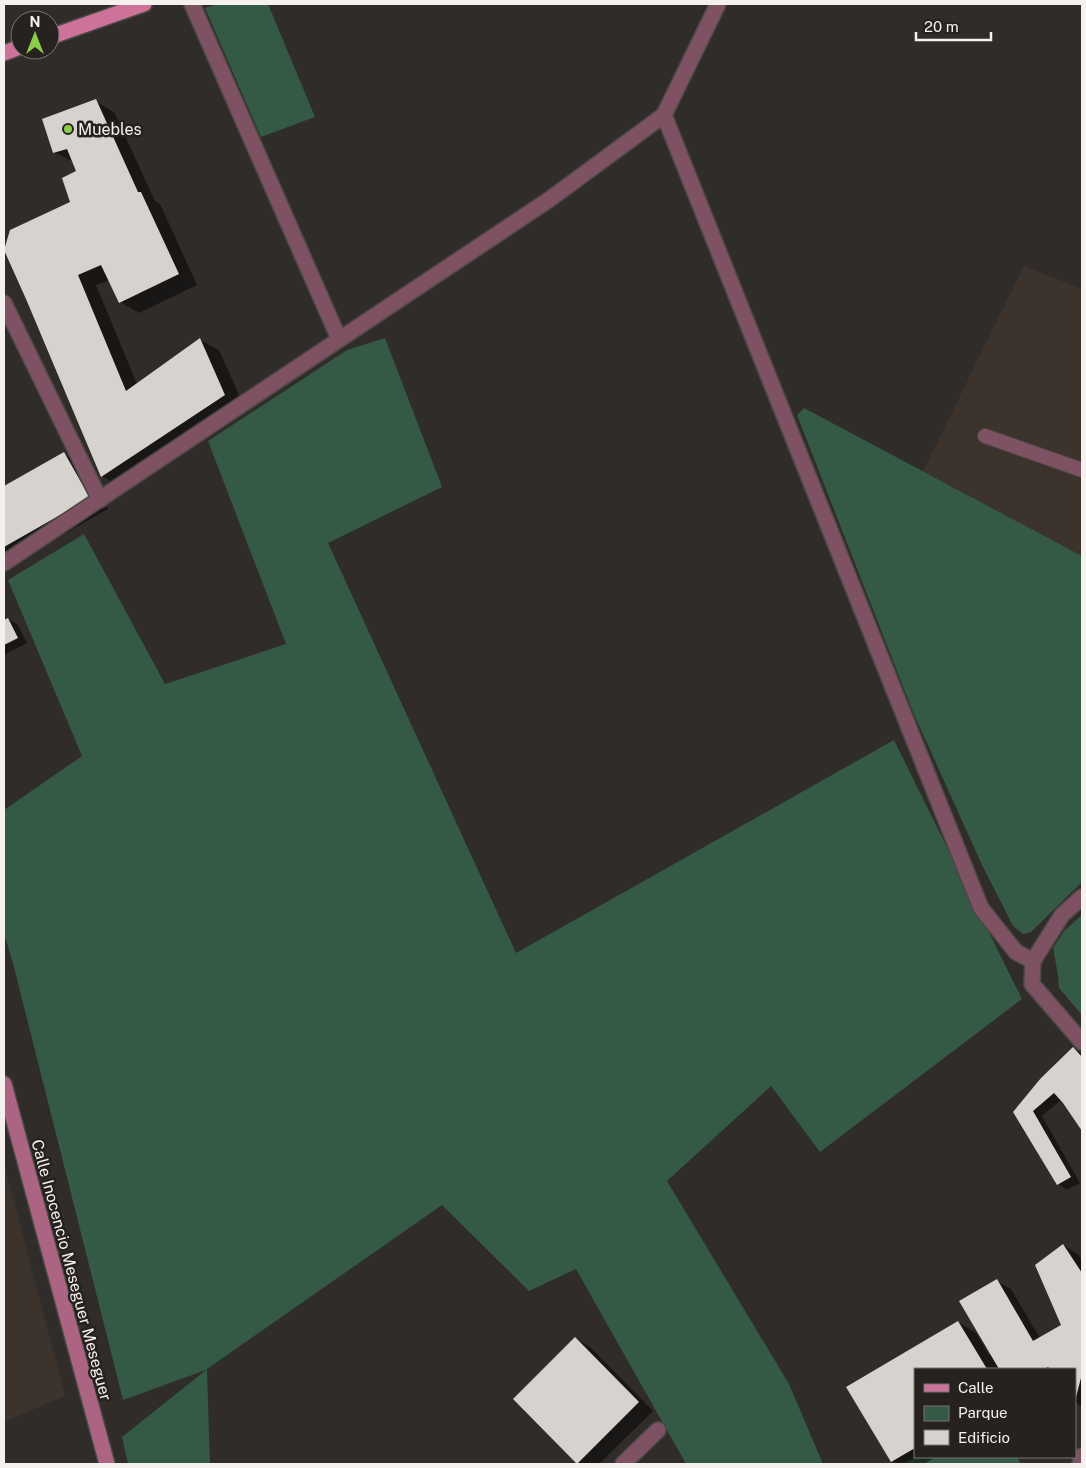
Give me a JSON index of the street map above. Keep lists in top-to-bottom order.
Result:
{
  "streets": {
    "street": ["Calle Inocencio Meseguer Meseguer"]
  },
  "places": ["Muebles"],
  "legend": ["Calle", "Parque", "Edificio"],
  "scale_bar": "20 m",
  "north": "top"
}
